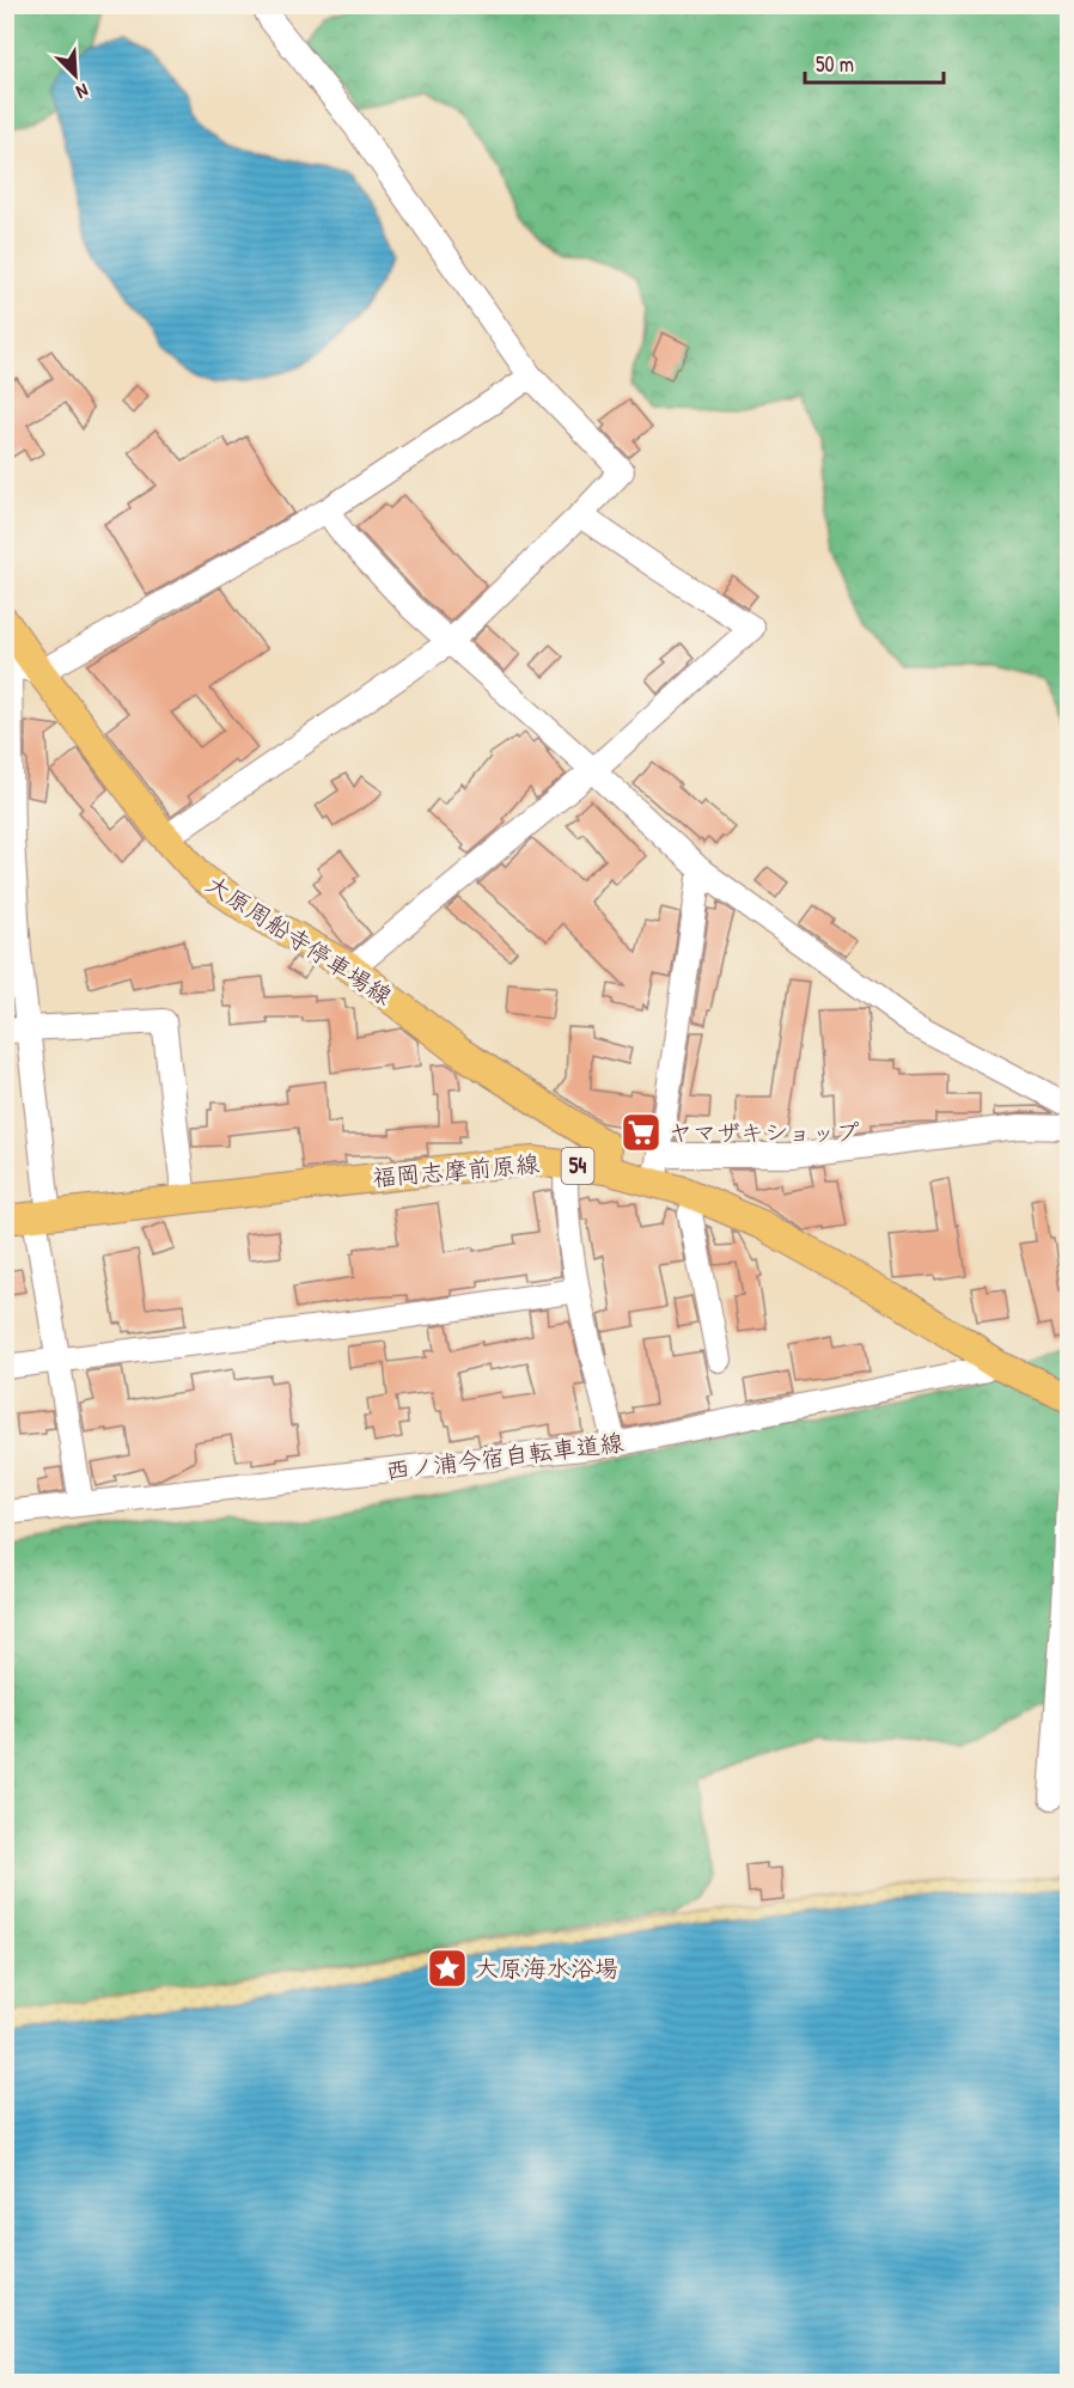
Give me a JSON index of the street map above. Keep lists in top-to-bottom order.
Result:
{
  "streets": {
    "main road": ["大原周船寺停車場線", "54", "福岡志摩前原線"],
    "street": ["西ノ浦今宿自転車道線"]
  },
  "crossings": [
    ["大原周船寺停車場線", "福岡志摩前原線"],
    ["福岡志摩前原線", "西ノ浦今宿自転車道線"]
  ],
  "places": {
    "supermarket": ["ヤマザキショップ"],
    "place": ["大原海水浴場"]
  },
  "scale_bar": "50 m",
  "north": "bottom right"
}
